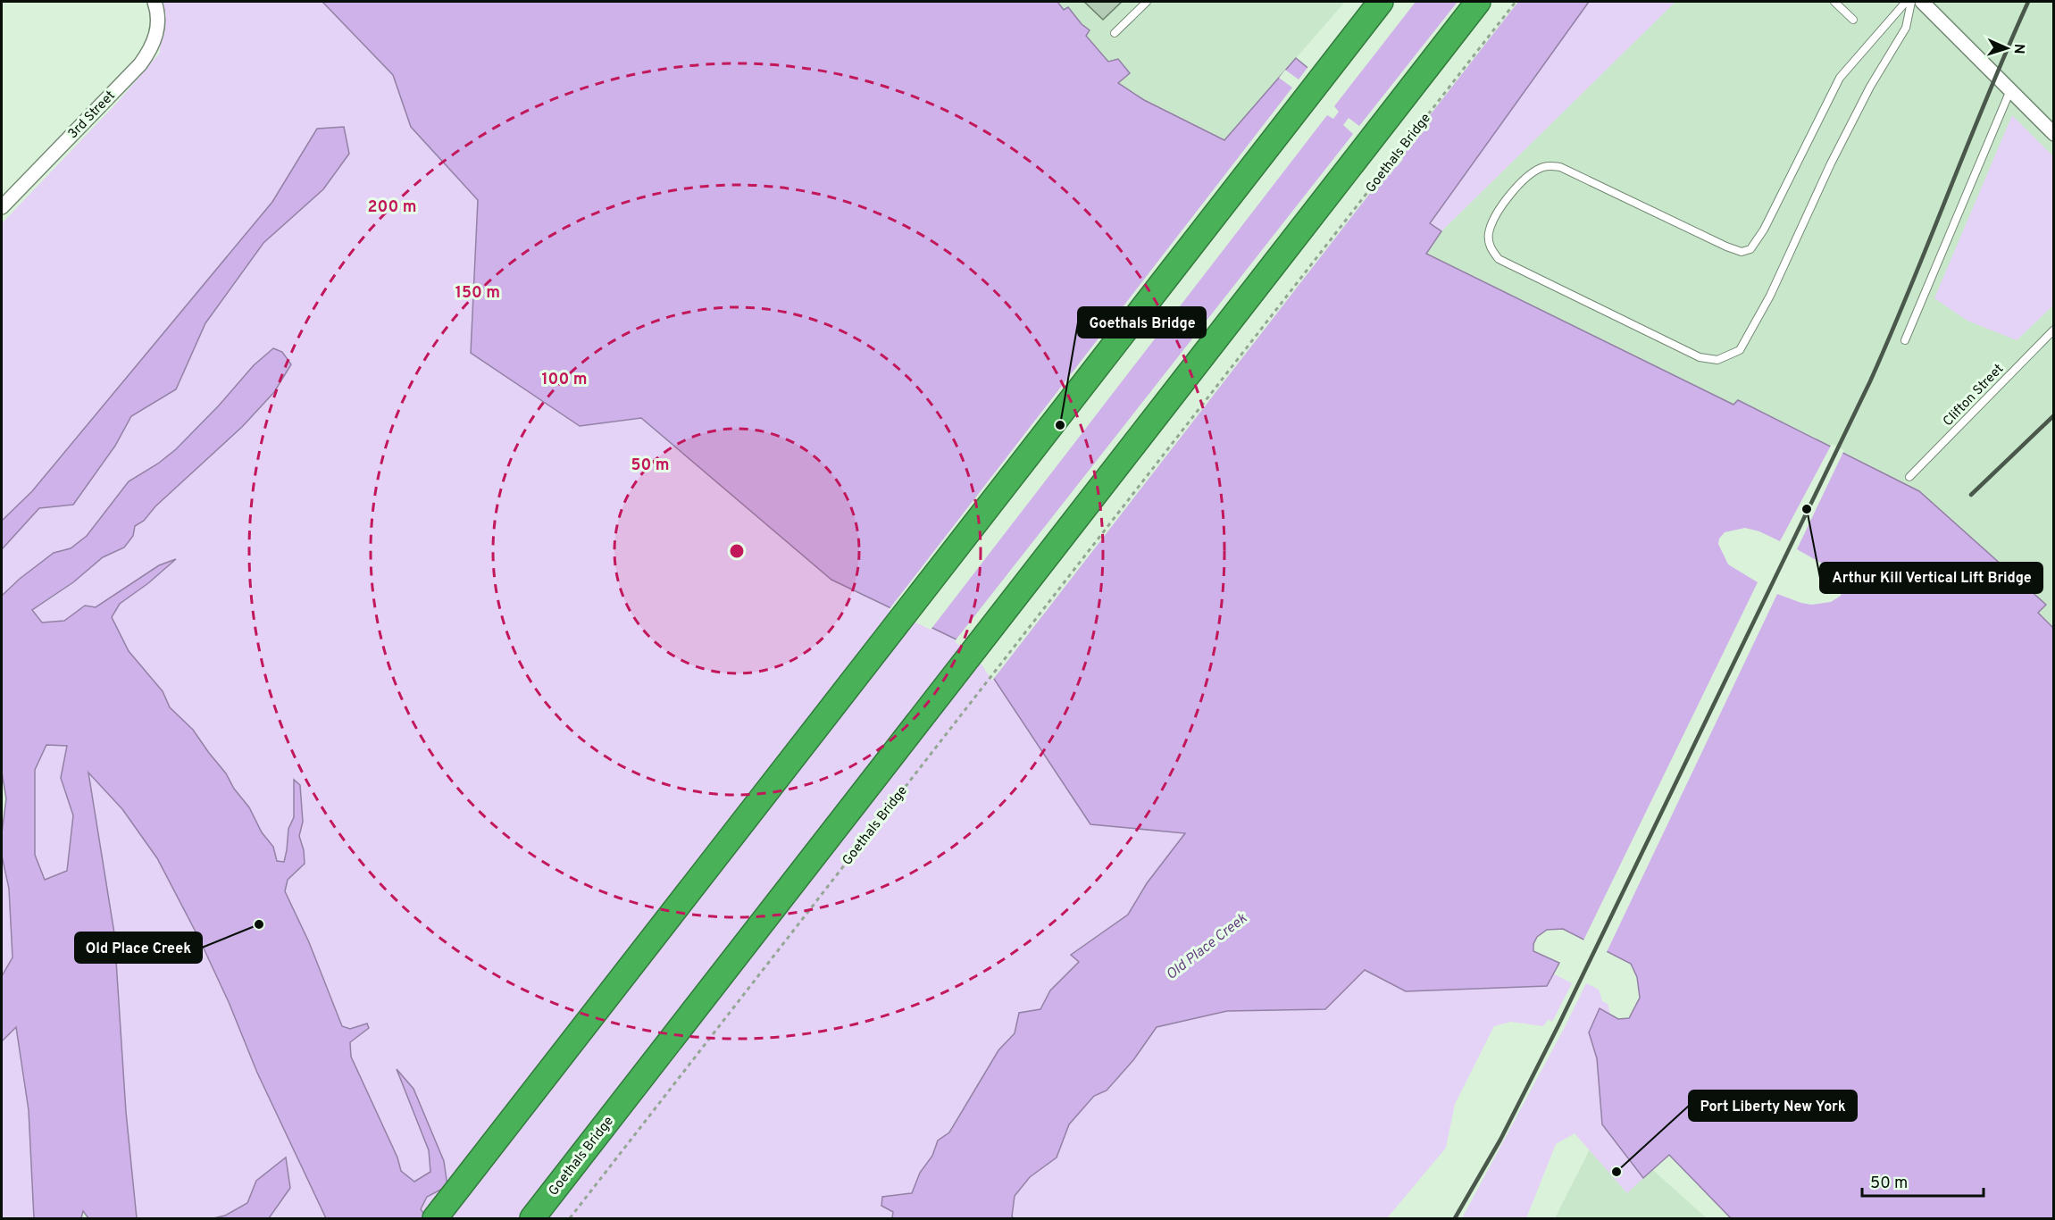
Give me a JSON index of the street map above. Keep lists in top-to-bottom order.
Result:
{
  "streets": {
    "highway": ["Goethals Bridge"],
    "street": ["3rd Street"],
    "lane": ["Clifton Street"]
  },
  "water": ["Old Place Creek"],
  "places": [
    "Goethals Bridge",
    "Arthur Kill Vertical Lift Bridge",
    "Old Place Creek",
    "Port Liberty New York"
  ],
  "scale_bar": "50 m",
  "north": "right",
  "rings": [
    "200 m",
    "150 m",
    "100 m",
    "50 m"
  ]
}
